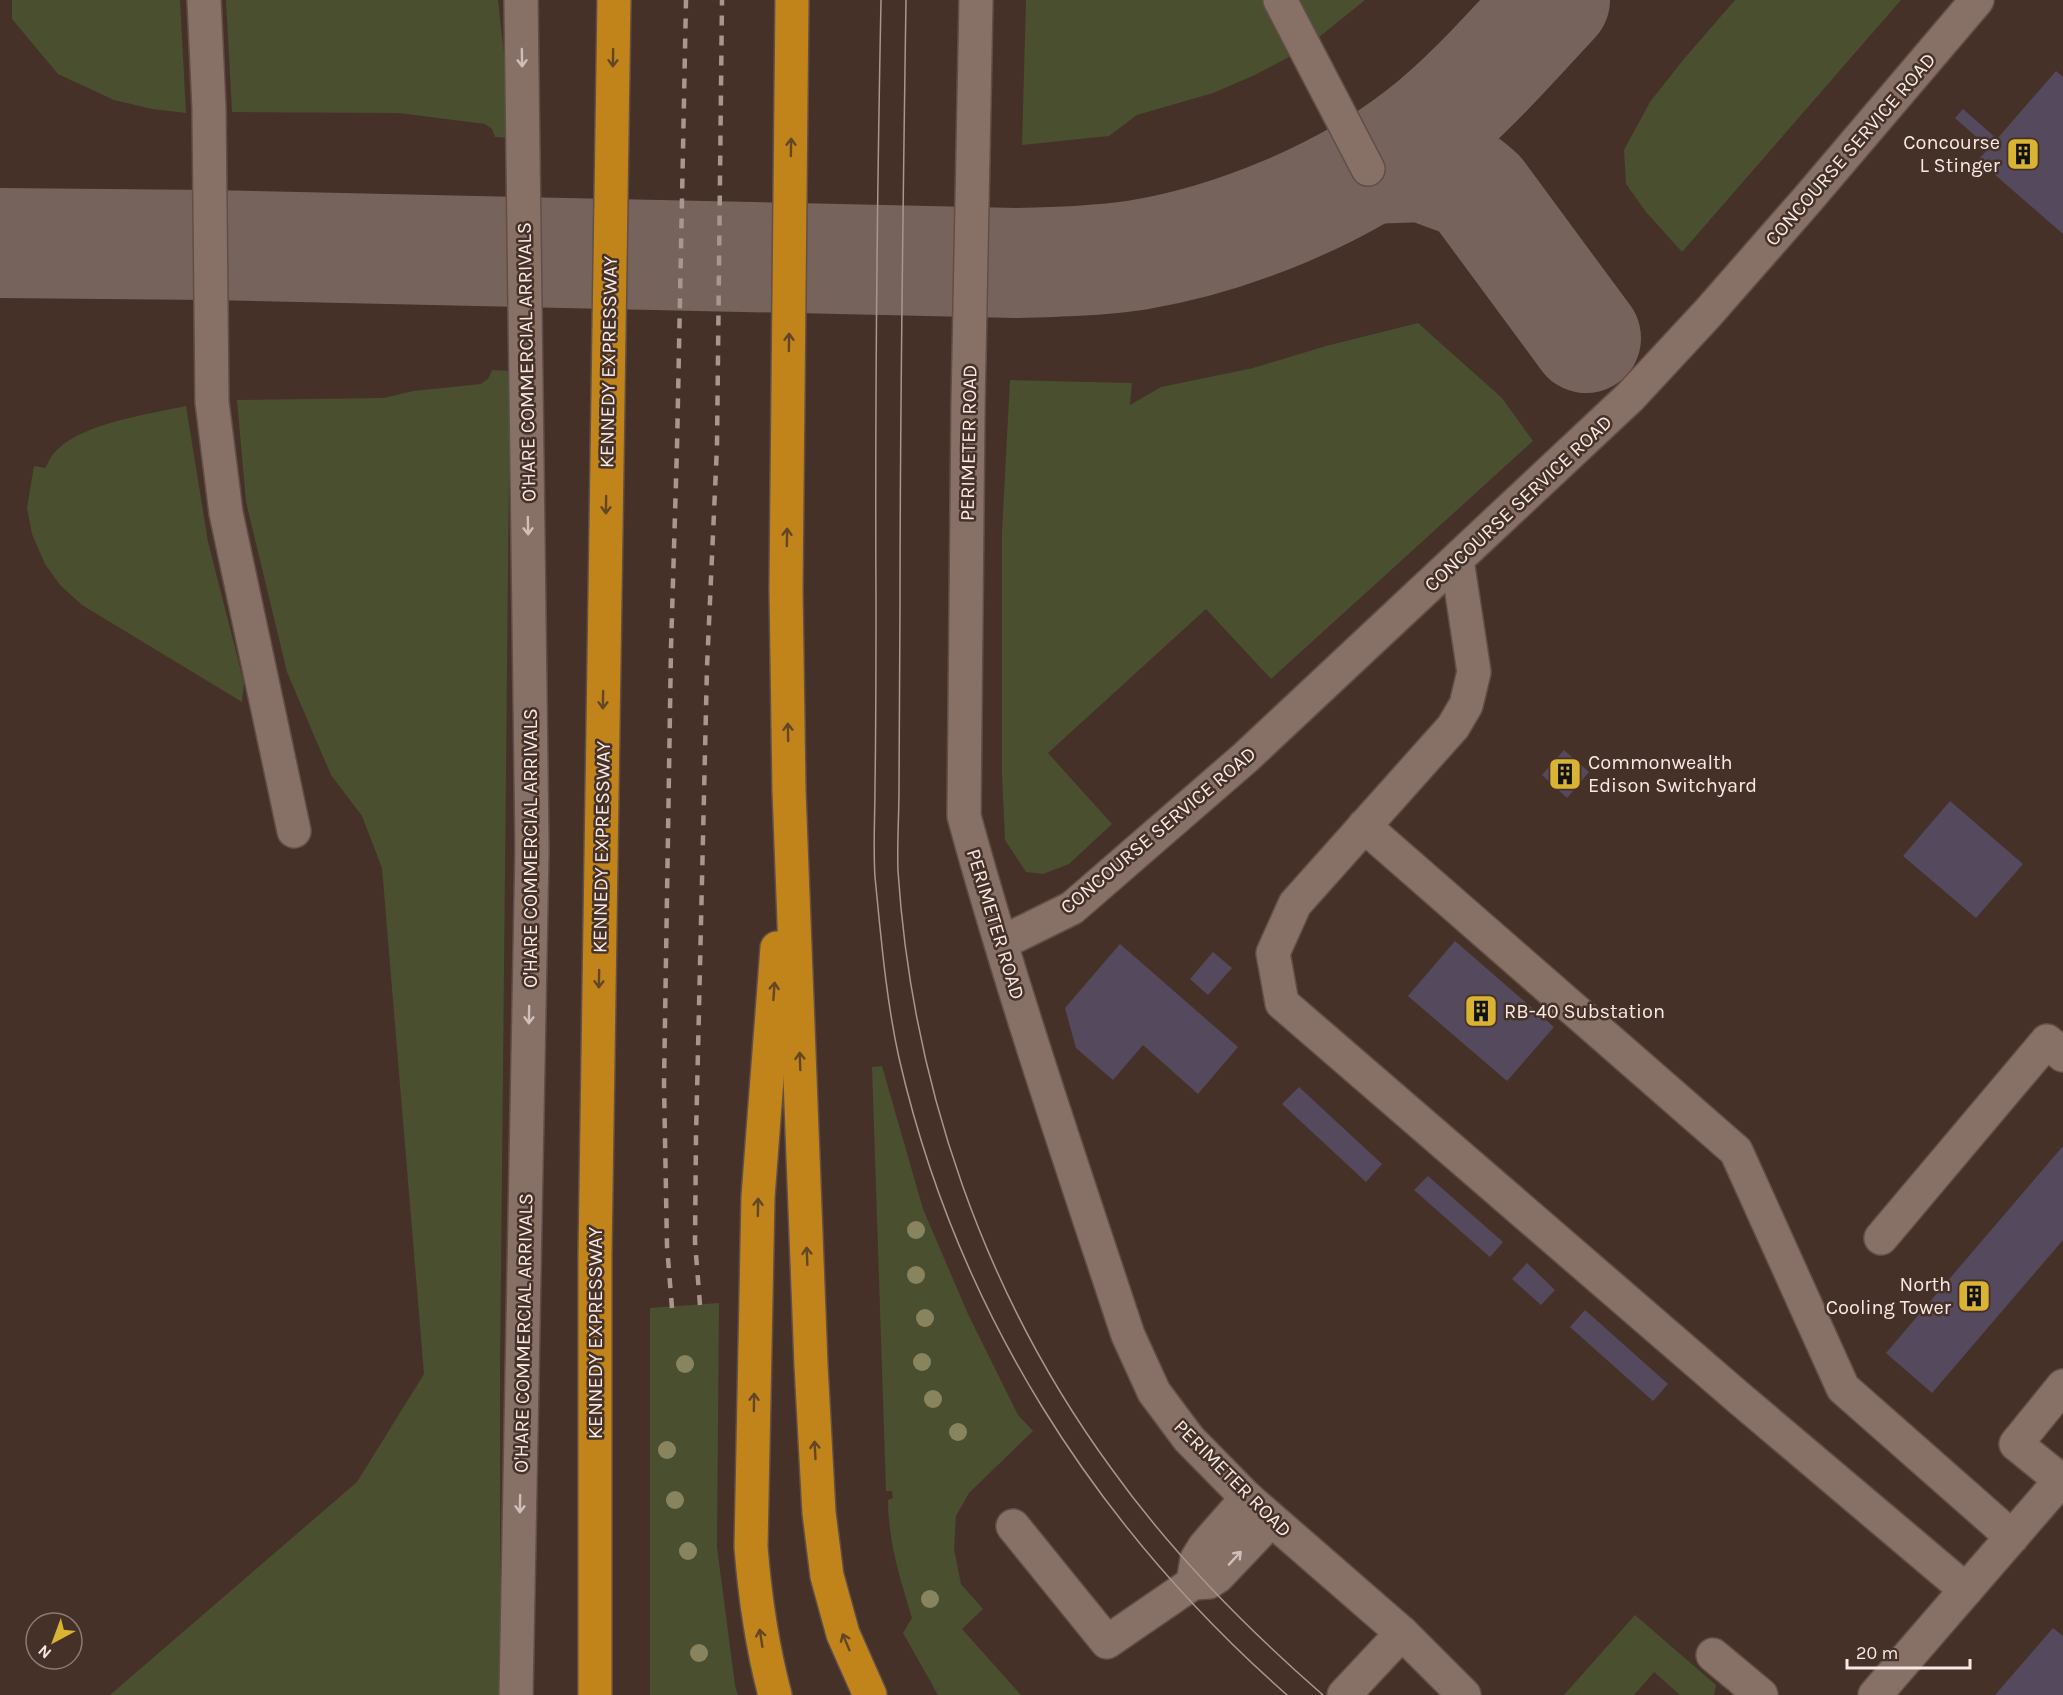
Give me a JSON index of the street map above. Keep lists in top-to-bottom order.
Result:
{
  "streets": {
    "highway": ["KENNEDY EXPRESSWAY"],
    "lane": ["CONCOURSE SERVICE ROAD", "O'HARE COMMERCIAL ARRIVALS", "PERIMETER ROAD"]
  },
  "crossings": [
    ["CONCOURSE SERVICE ROAD", "PERIMETER ROAD"]
  ],
  "one_way": ["O'HARE COMMERCIAL ARRIVALS"],
  "places": {
    "building": [
      "Concourse L Stinger",
      "Commonwealth Edison Switchyard",
      "RB-40 Substation",
      "North Cooling Tower"
    ]
  },
  "scale_bar": "20 m",
  "north": "bottom left"
}
